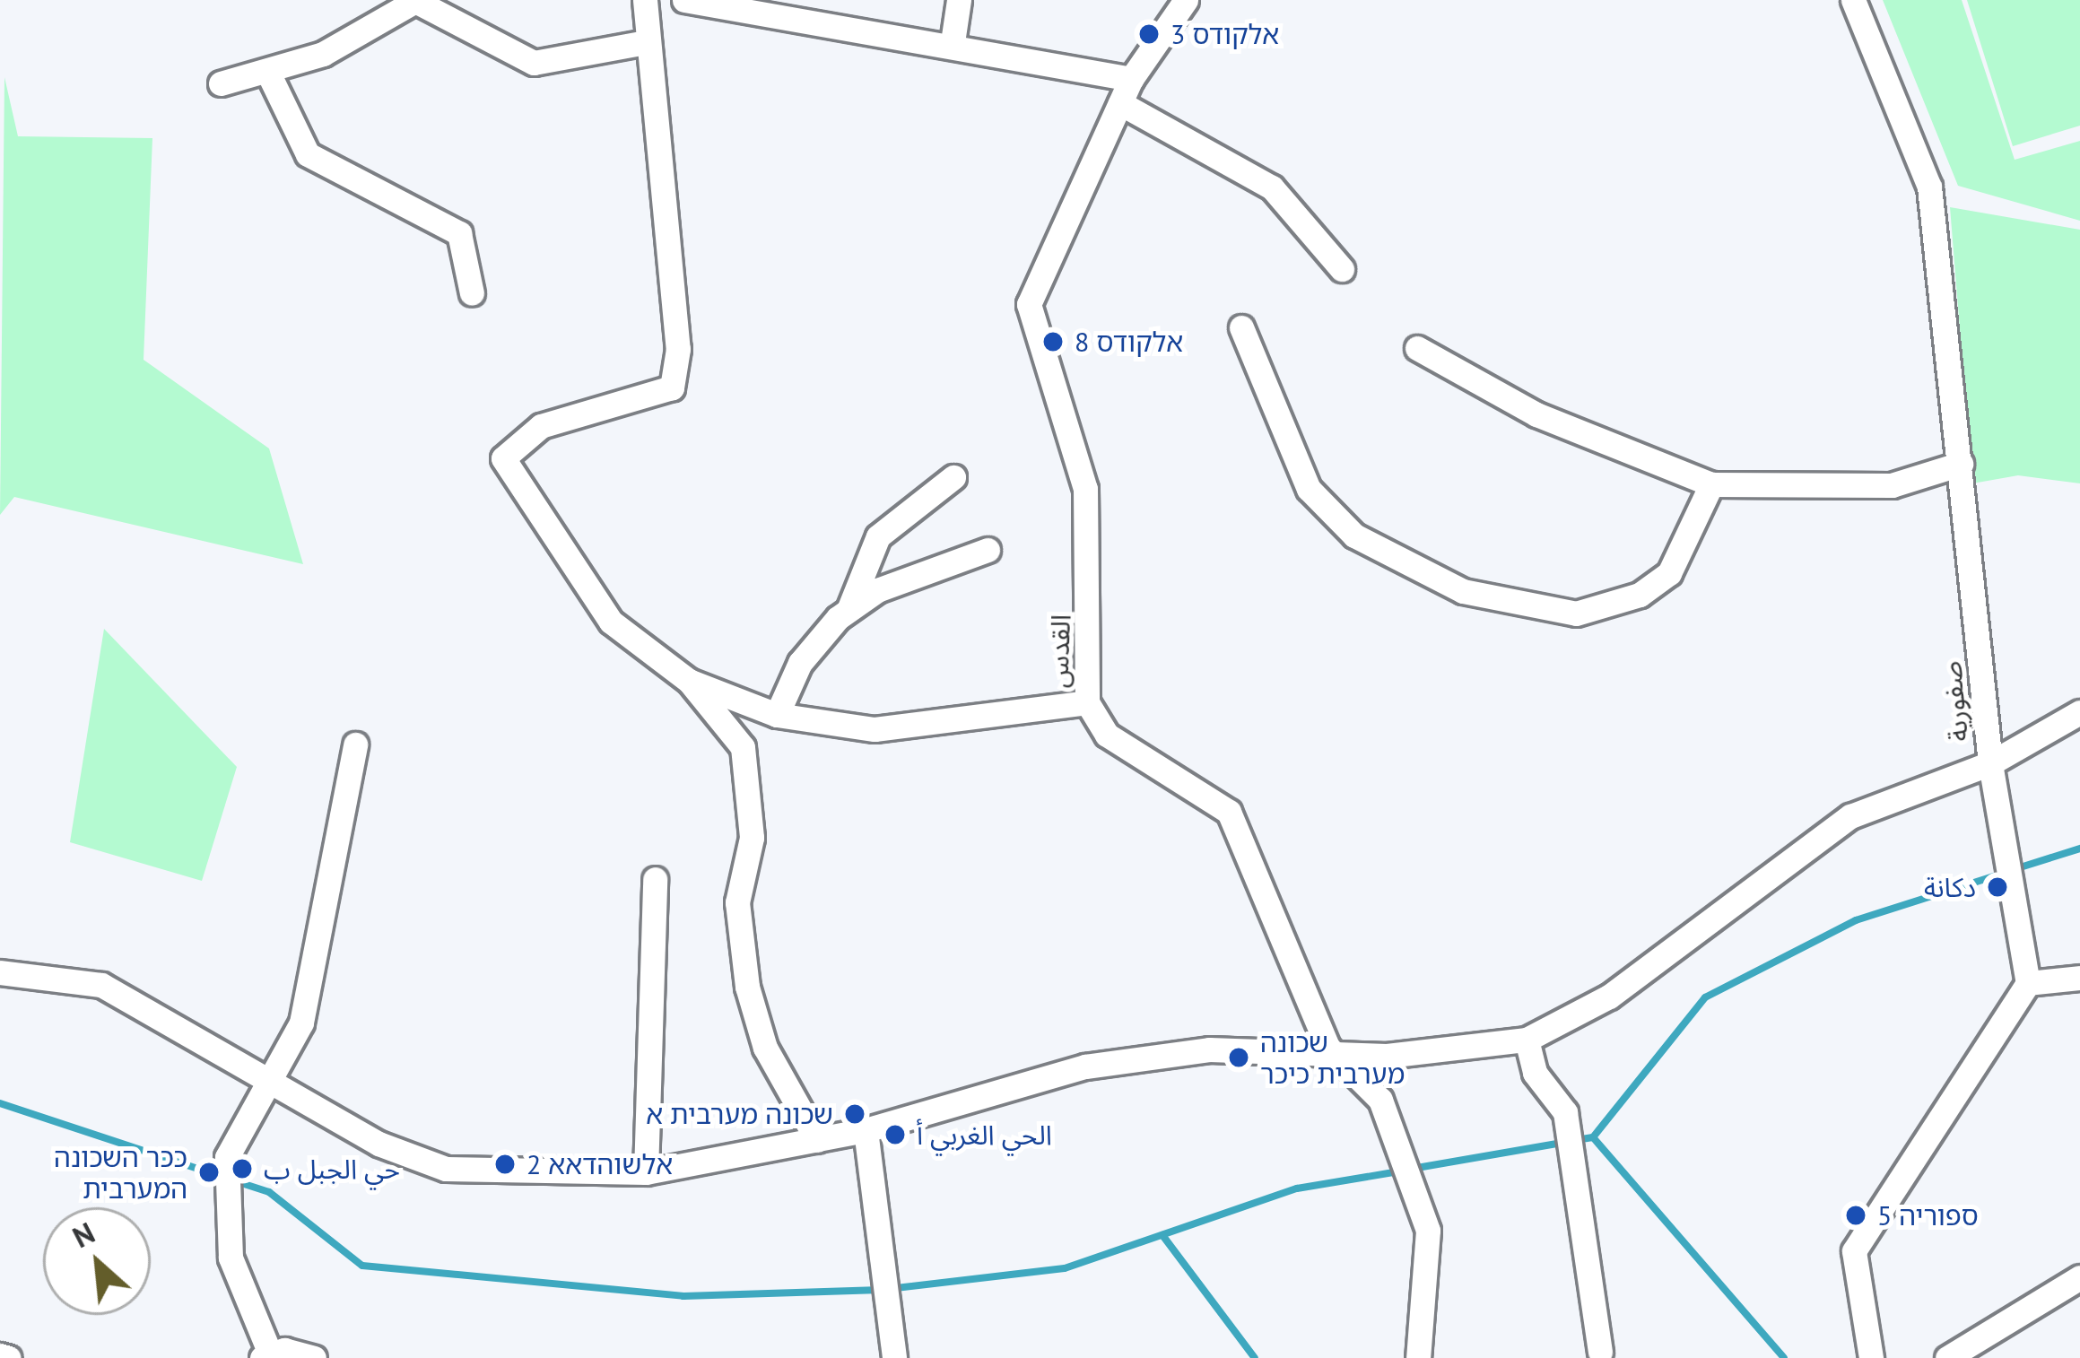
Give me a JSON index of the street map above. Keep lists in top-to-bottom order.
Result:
{
  "streets": {
    "street": ["القدس", "صفورية"]
  },
  "places": [
    "אלקודס 3",
    "אלקודס 8",
    "دكانة",
    "שכונה מערבית כיכר",
    "שכונה מערבית א",
    "الحي الغربي أ",
    "אלשוהדאא 2",
    "حي الجبل ب",
    "ככר השכונה המערבית",
    "ספוריה 5"
  ],
  "north": "top left"
}
